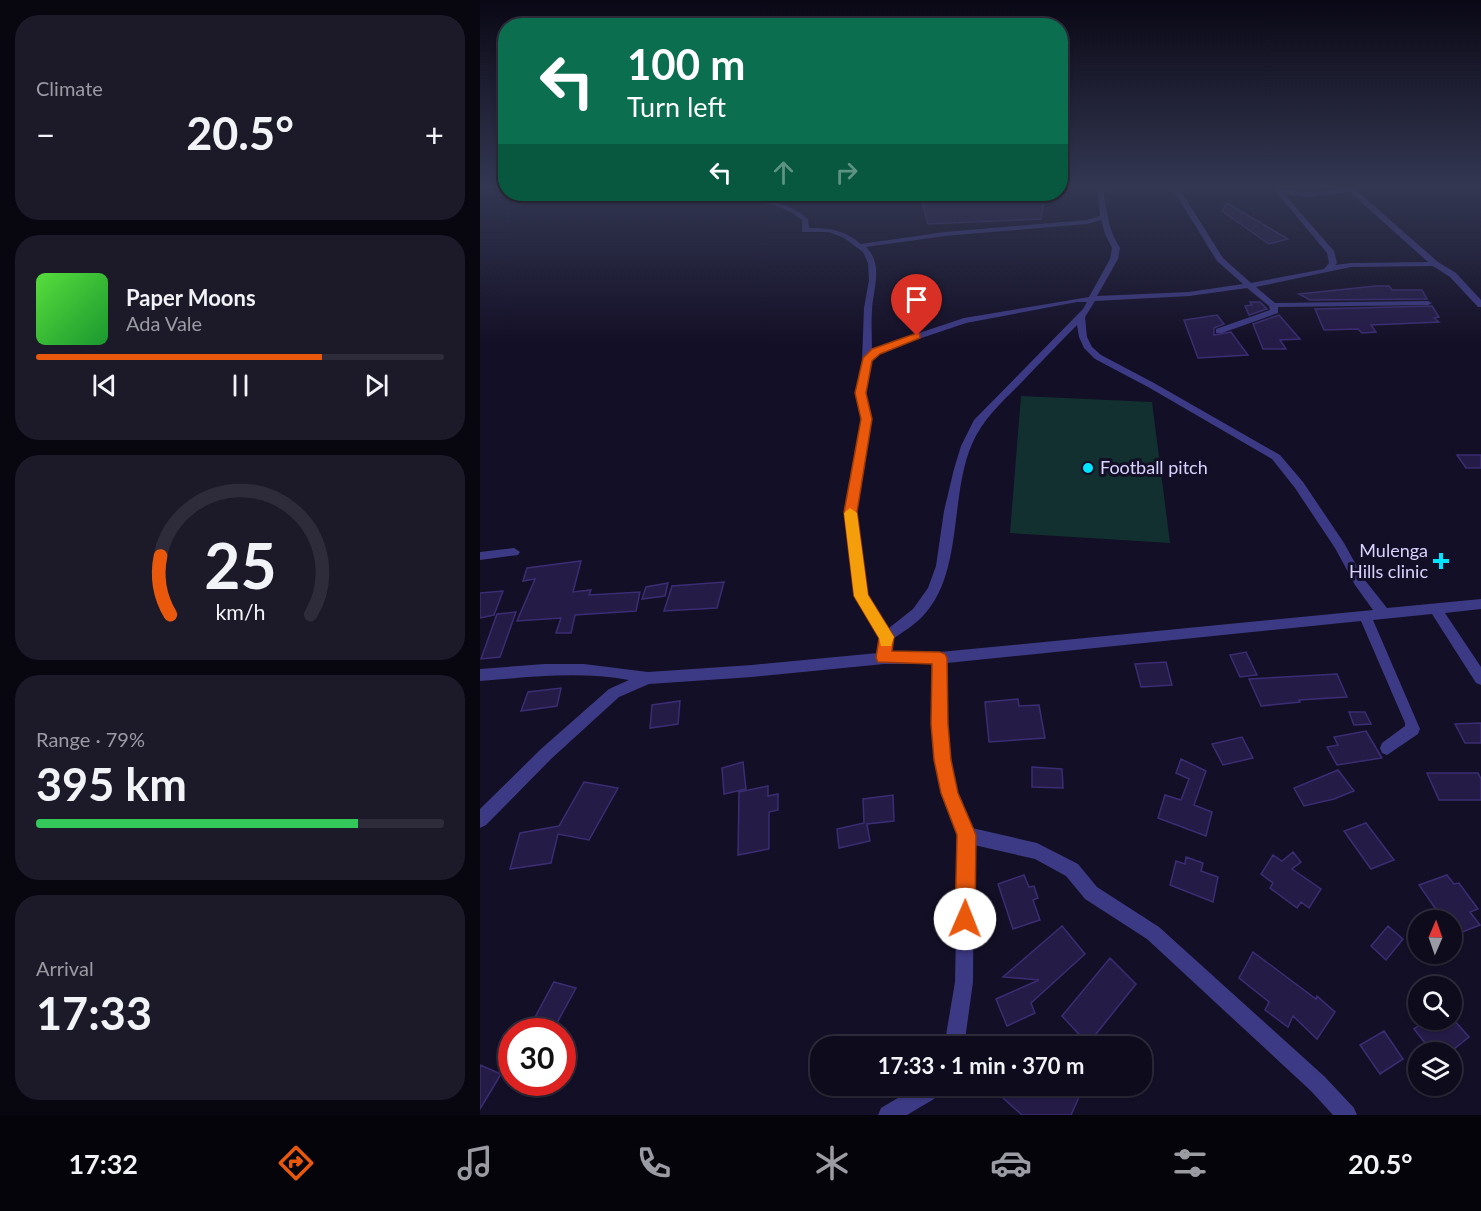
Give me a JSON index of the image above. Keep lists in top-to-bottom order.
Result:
{
  "places": {
    "other": ["Football pitch"],
    "health": ["Mulenga Hills clinic"]
  },
  "north": "top",
  "page": {
    "tile": [
      "Climate",
      ["Range · 79%", "395 km"],
      ["Arrival", "17:33"]
    ],
    "turn": ["100 m", "Turn left"],
    "heat": ["−", "20.5°", "+"],
    "song": ["Paper Moons", "Ada Vale"],
    "limit": "30",
    "trip": "17:33 · 1 min · 370 m",
    "tabs": ["17:32", "20.5°"],
    "gauge": ["25", "km/h"]
  }
}
